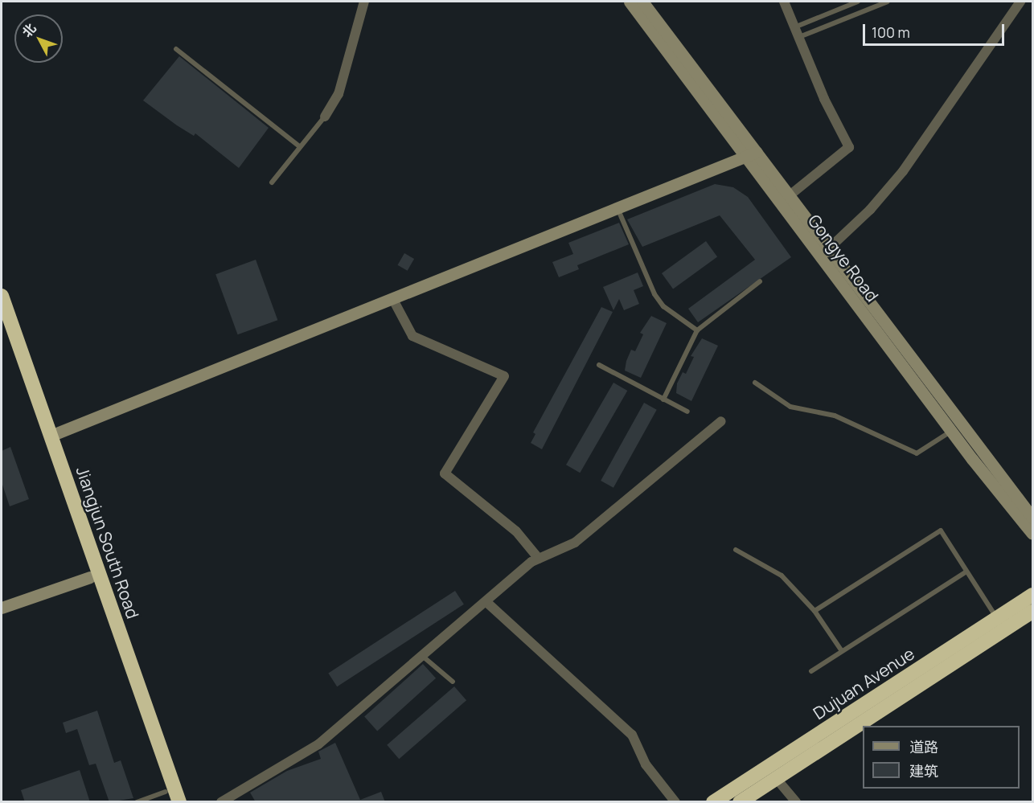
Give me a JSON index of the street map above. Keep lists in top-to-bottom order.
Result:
{
  "streets": {
    "highway": ["Jiangjun South Road", "Dujuan Avenue"],
    "main road": ["Gongye Road"]
  },
  "legend": ["道路", "建筑"],
  "scale_bar": "100 m",
  "north": "top left"
}
